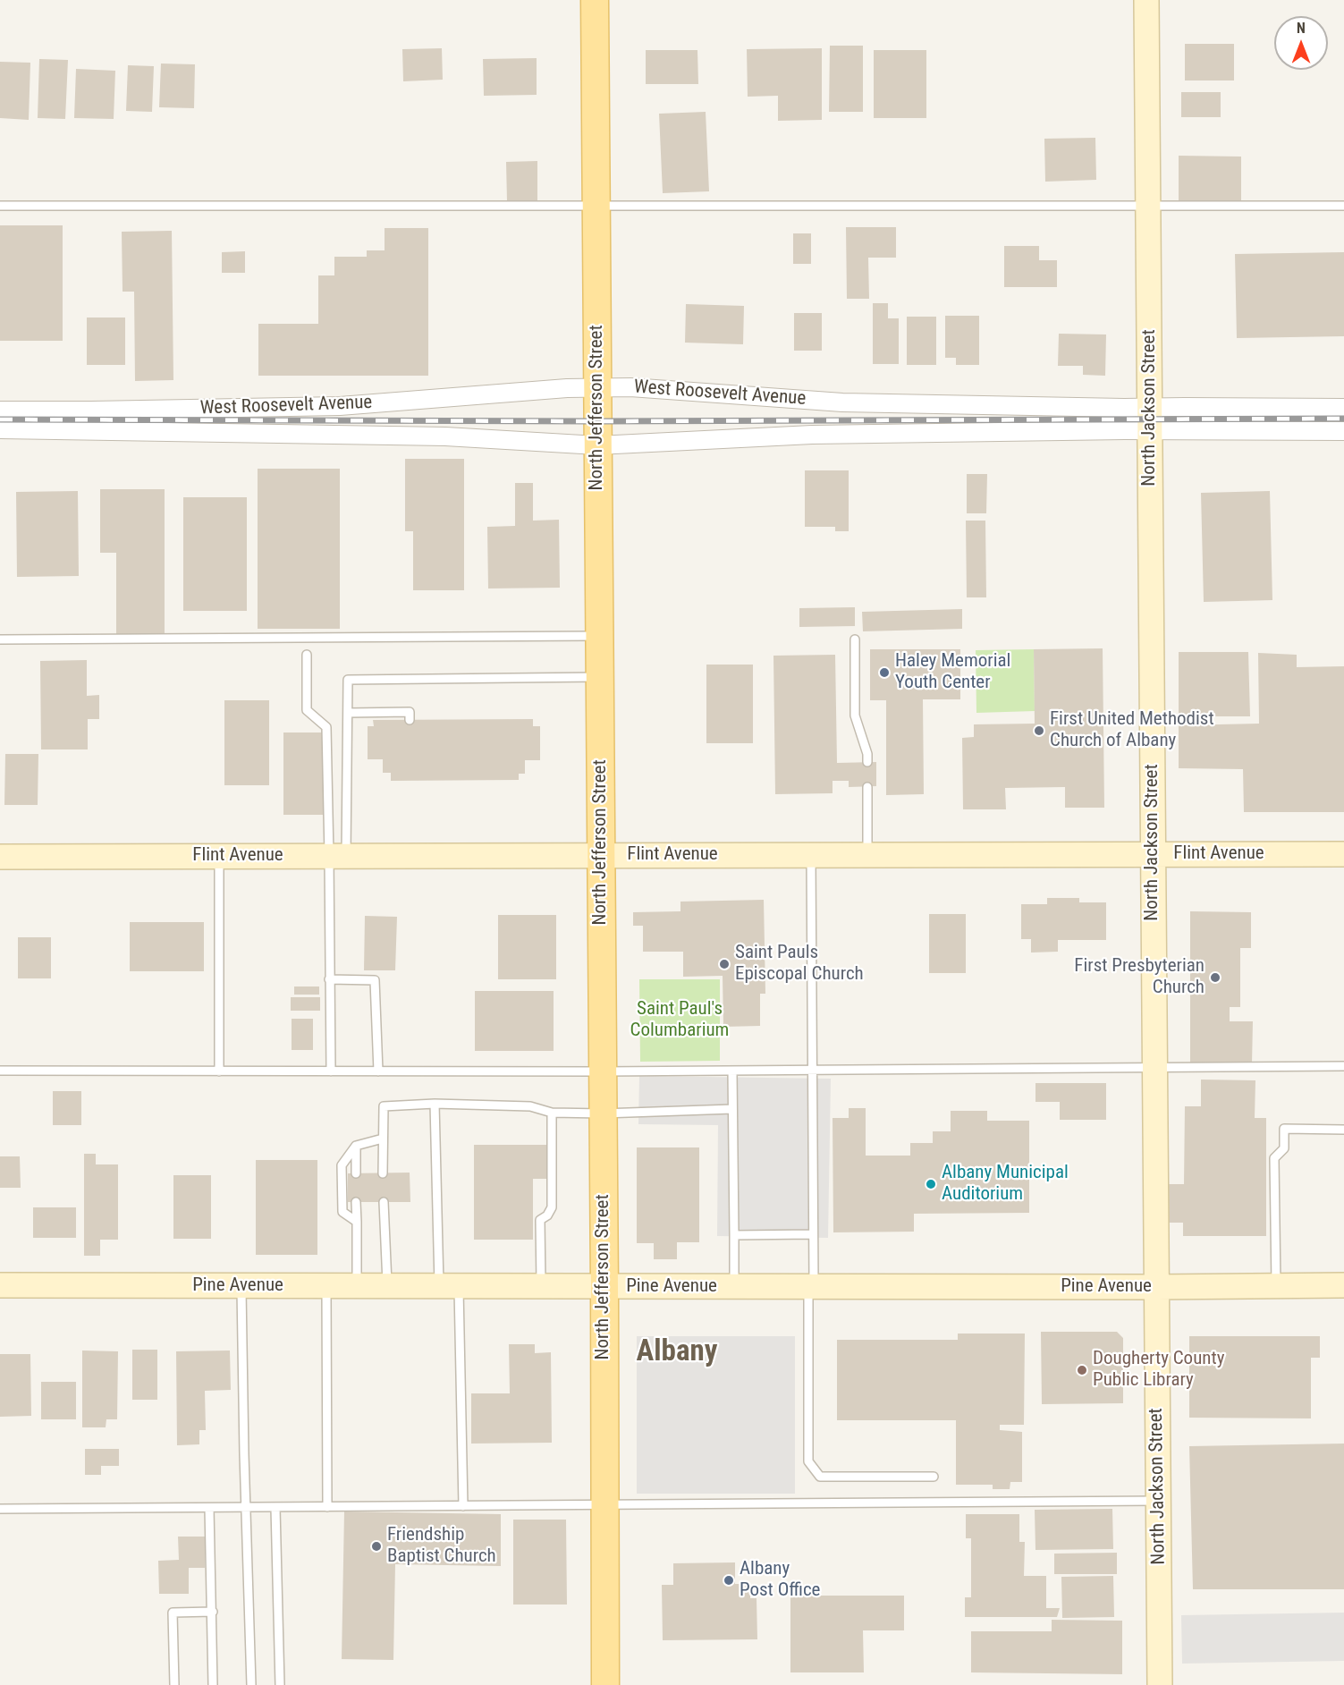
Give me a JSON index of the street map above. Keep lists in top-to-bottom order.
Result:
{
  "streets": {
    "main road": ["North Jefferson Street"],
    "street": [
      "West Roosevelt Avenue",
      "North Jackson Street",
      "Flint Avenue",
      "Pine Avenue"
    ]
  },
  "crossings": [
    ["West Roosevelt Avenue", "North Jefferson Street"],
    ["West Roosevelt Avenue", "North Jackson Street"],
    ["North Jefferson Street", "Flint Avenue"],
    ["North Jefferson Street", "Pine Avenue"],
    ["North Jackson Street", "Flint Avenue"],
    ["North Jackson Street", "Pine Avenue"]
  ],
  "districts": ["Albany"],
  "parks": ["Saint Paul's Columbarium"],
  "places": [
    "Haley Memorial Youth Center",
    "First United Methodist Church of Albany",
    "Saint Pauls Episcopal Church",
    "First Presbyterian Church",
    "Albany Municipal Auditorium",
    "Dougherty County Public Library",
    "Friendship Baptist Church",
    "Albany Post Office"
  ],
  "north": "top"
}
